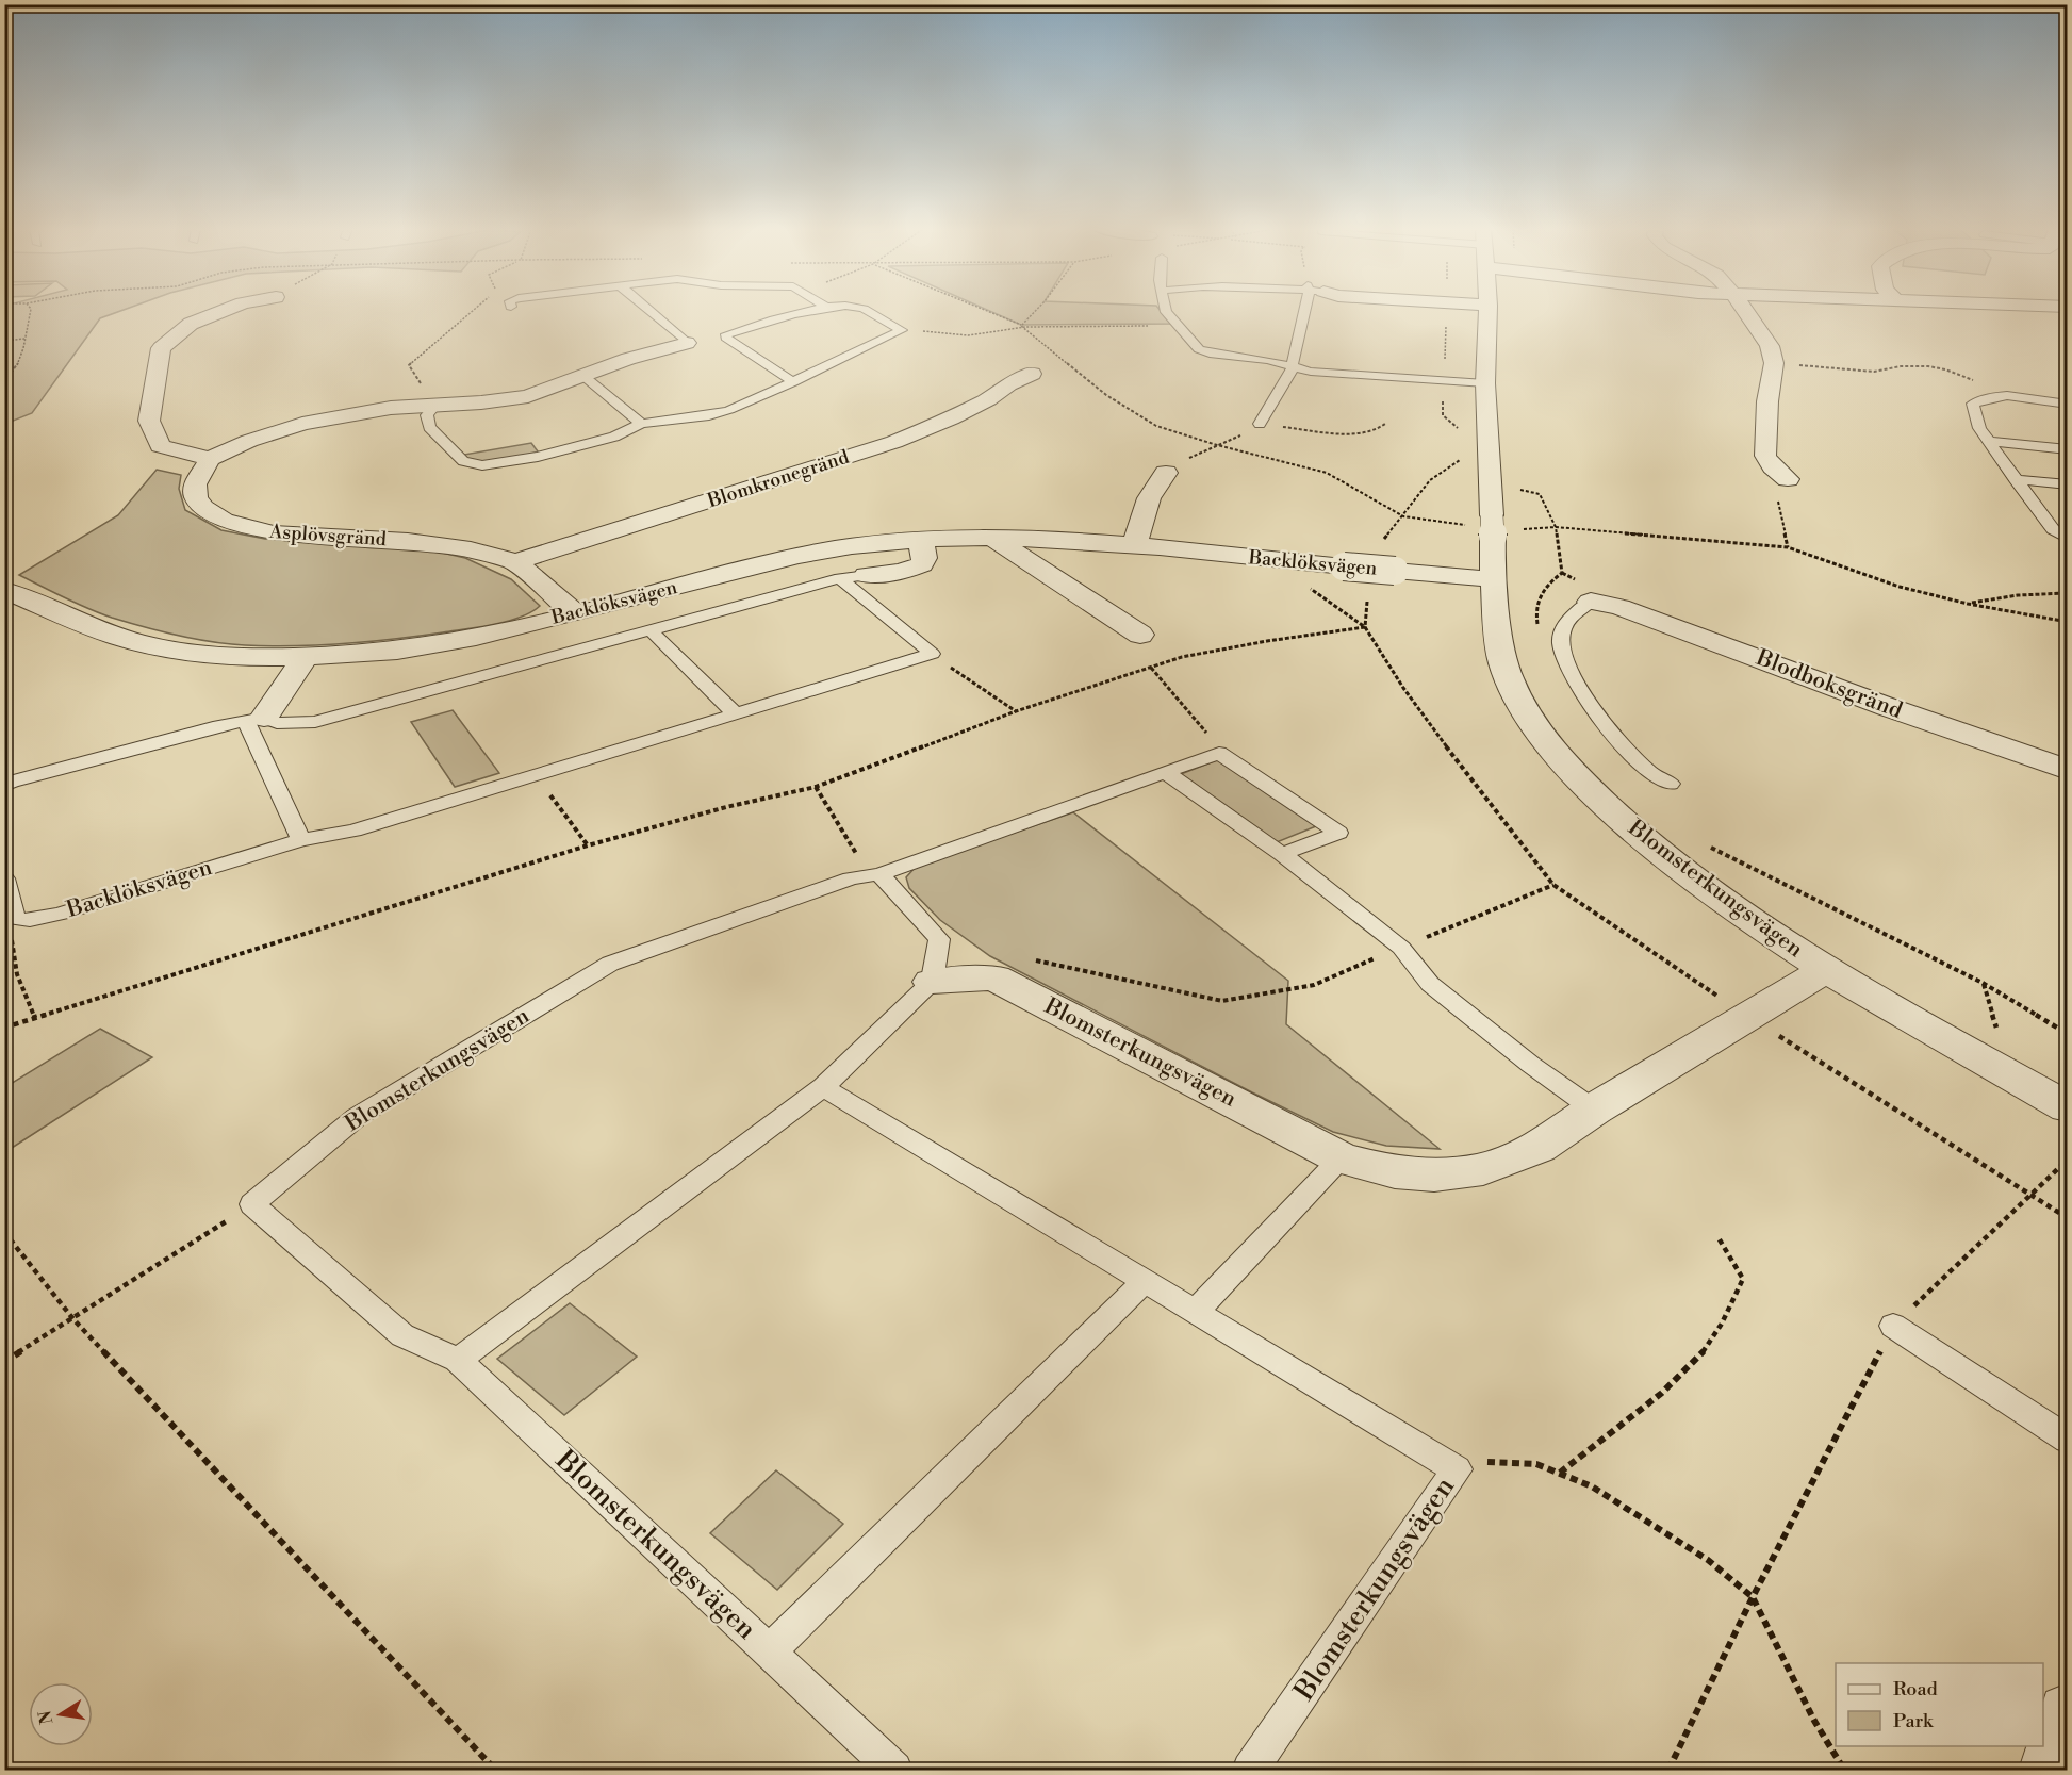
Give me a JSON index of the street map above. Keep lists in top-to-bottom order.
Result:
{
  "streets": {
    "street": [
      "Blomkronegränd",
      "Asplövsgränd",
      "Backlöksvägen",
      "Blodboksgränd",
      "Blomsterkungsvägen"
    ]
  },
  "crossings": [
    ["Blomkronegränd", "Asplövsgränd"],
    ["Asplövsgränd", "Backlöksvägen"],
    ["Backlöksvägen", "Blomsterkungsvägen"]
  ],
  "legend": ["Road", "Park"],
  "north": "left"
}
